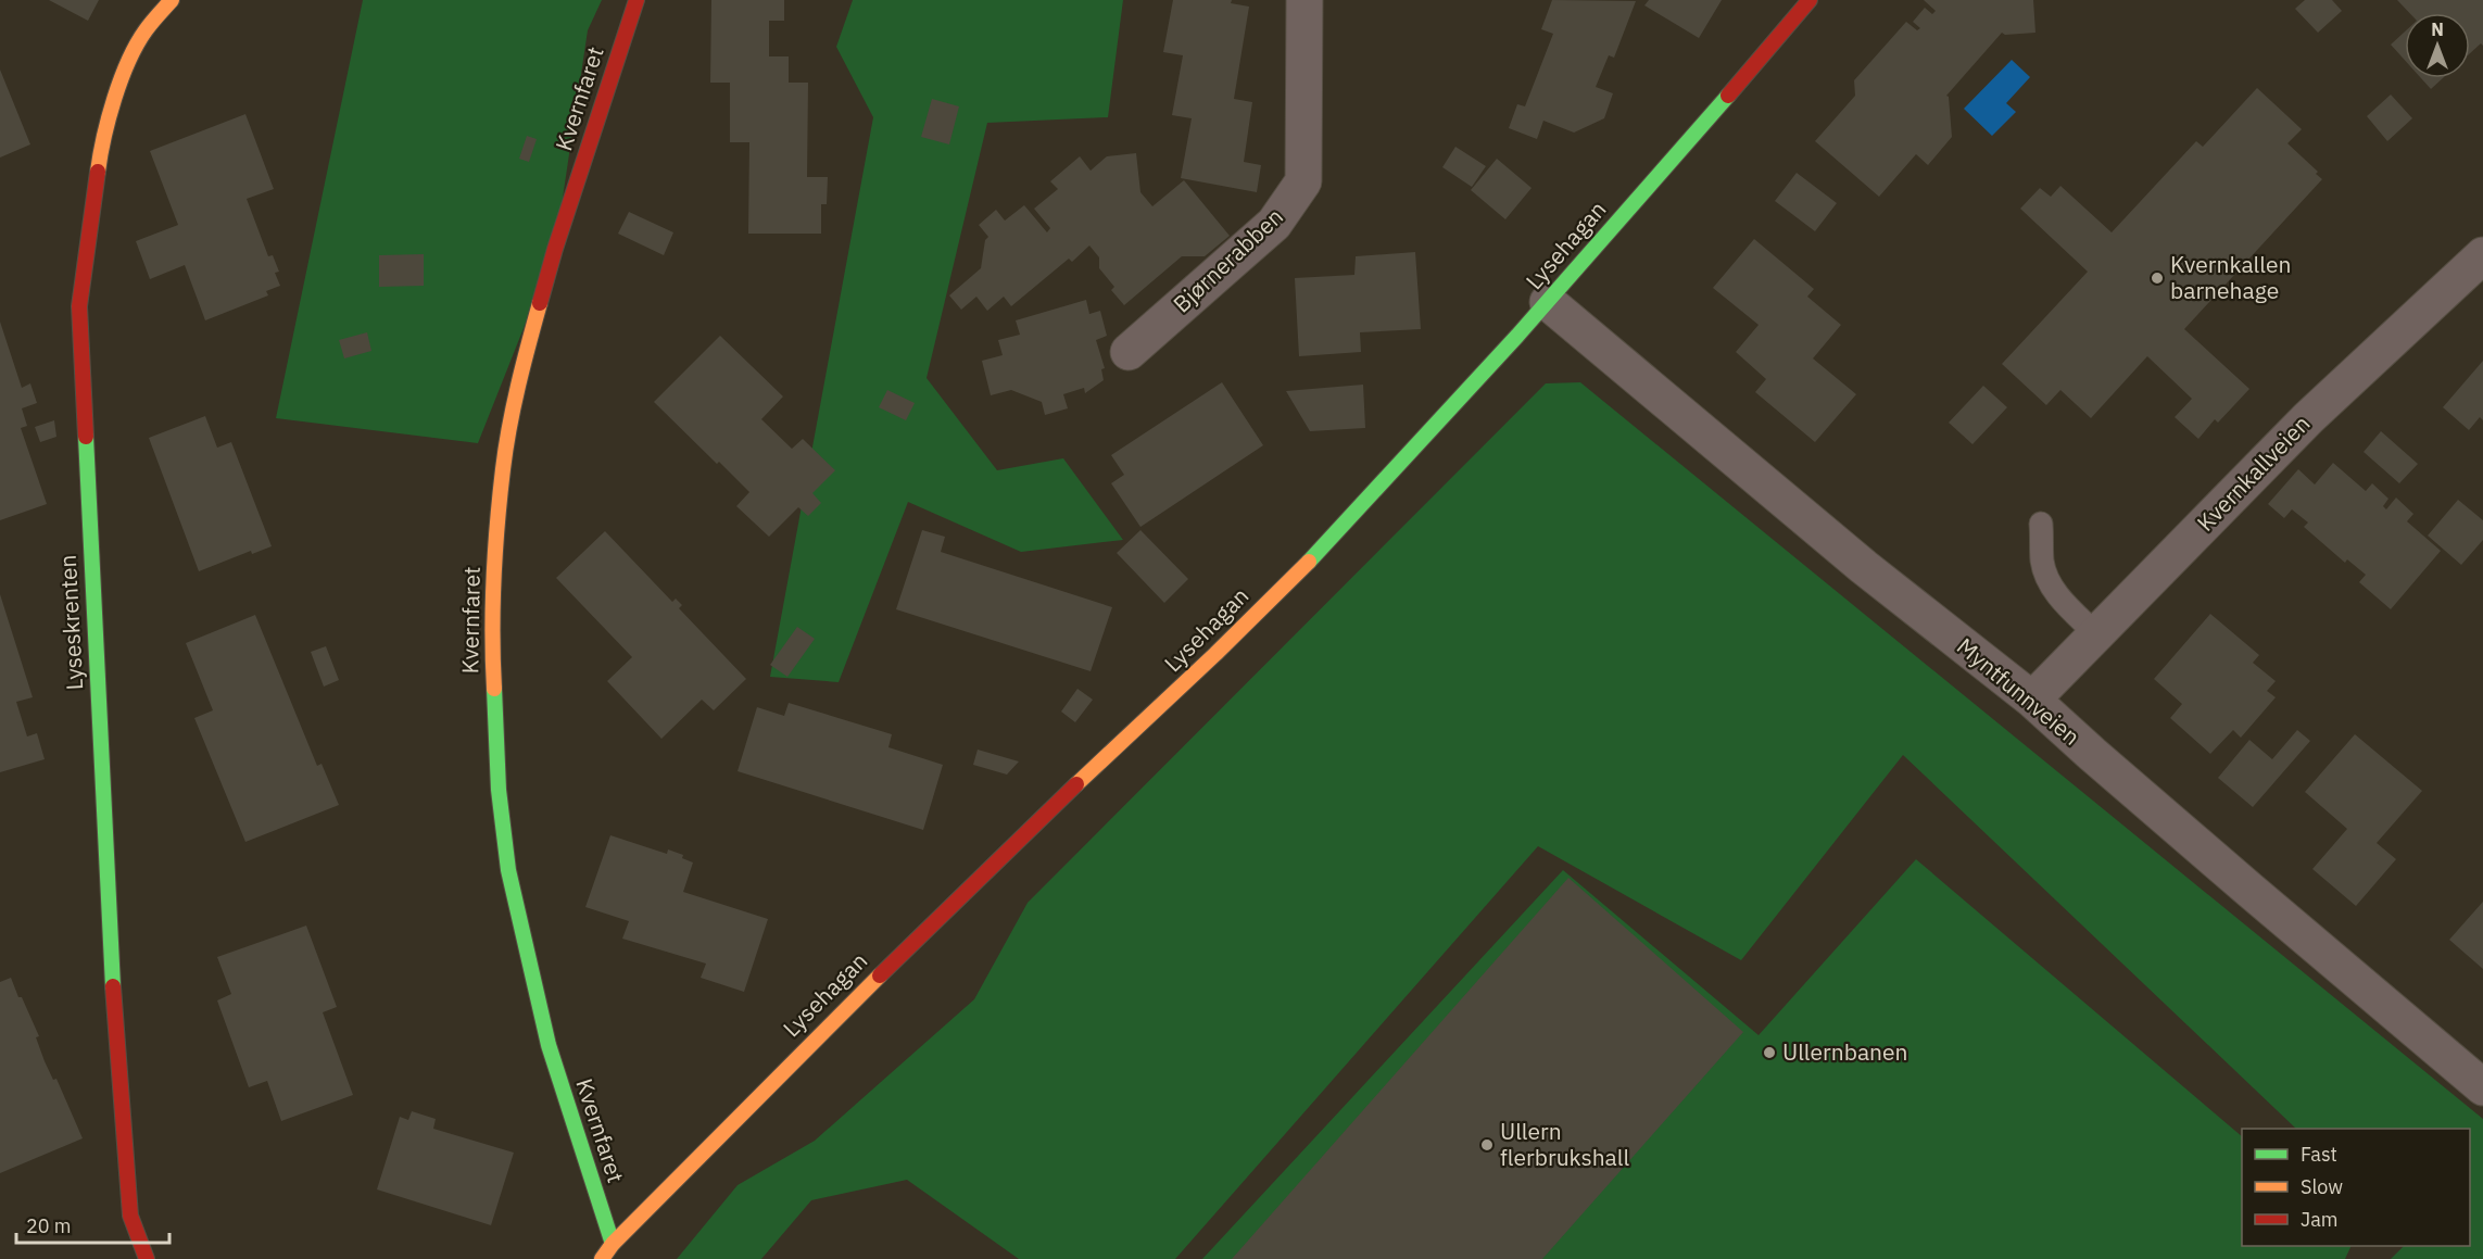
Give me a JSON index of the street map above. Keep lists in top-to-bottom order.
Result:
{
  "streets": {
    "street": [
      "Kvernfaret",
      "Lysehagan",
      "Bjørnerabben",
      "Kvernkallveien",
      "Lyseskrenten",
      "Myntfunnveien"
    ]
  },
  "crossings": [
    ["Kvernfaret", "Lysehagan"],
    ["Lysehagan", "Myntfunnveien"],
    ["Kvernkallveien", "Myntfunnveien"]
  ],
  "places": ["Kvernkallen barnehage", "Ullernbanen", "Ullern flerbrukshall"],
  "legend": ["Fast", "Slow", "Jam"],
  "scale_bar": "20 m",
  "north": "top"
}
